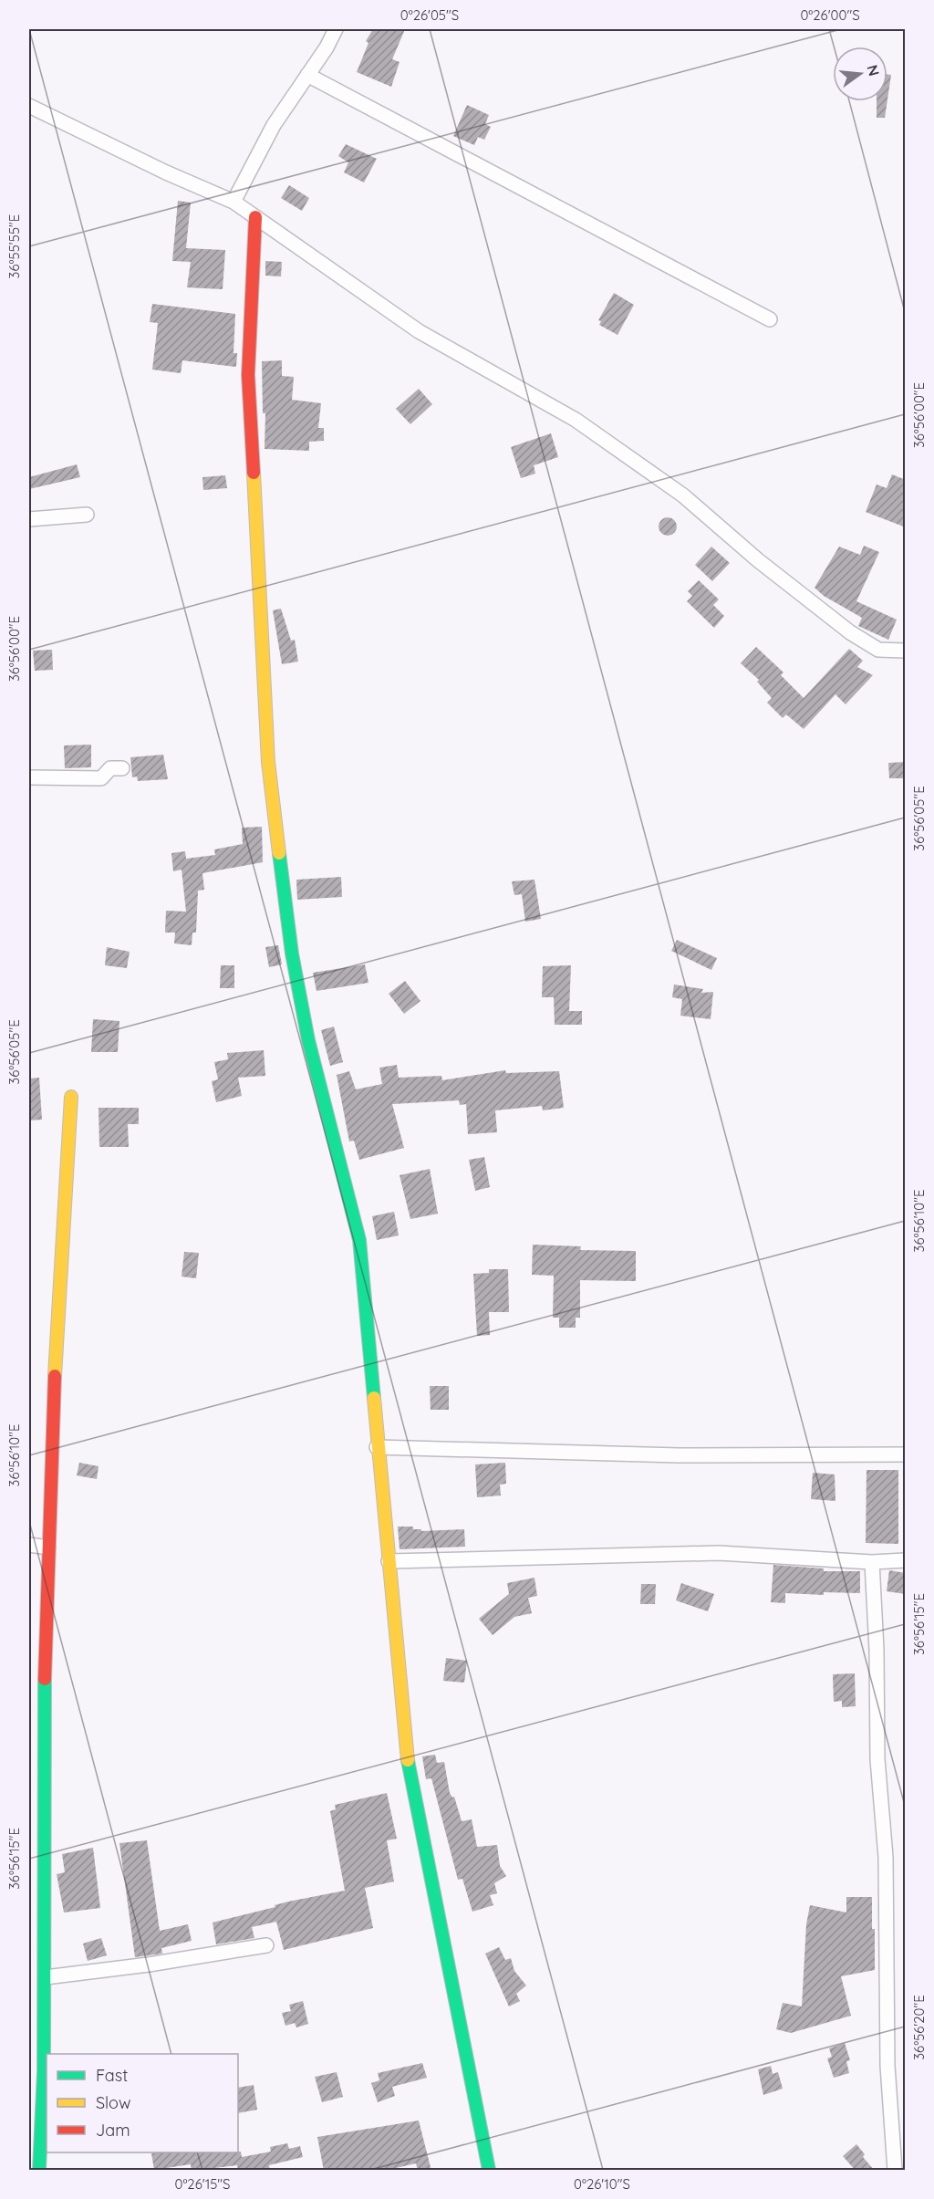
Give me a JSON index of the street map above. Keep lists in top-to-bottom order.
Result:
{
  "legend": ["Fast", "Slow", "Jam"],
  "north": "right",
  "coordinates": [
    "0°26'05\"S",
    "0°26'00\"S",
    "36°55'55\"E",
    "36°56'00\"E",
    "36°56'05\"E",
    "36°56'10\"E",
    "36°56'15\"E",
    "36°56'20\"E",
    "0°26'15\"S",
    "0°26'10\"S"
  ]
}
